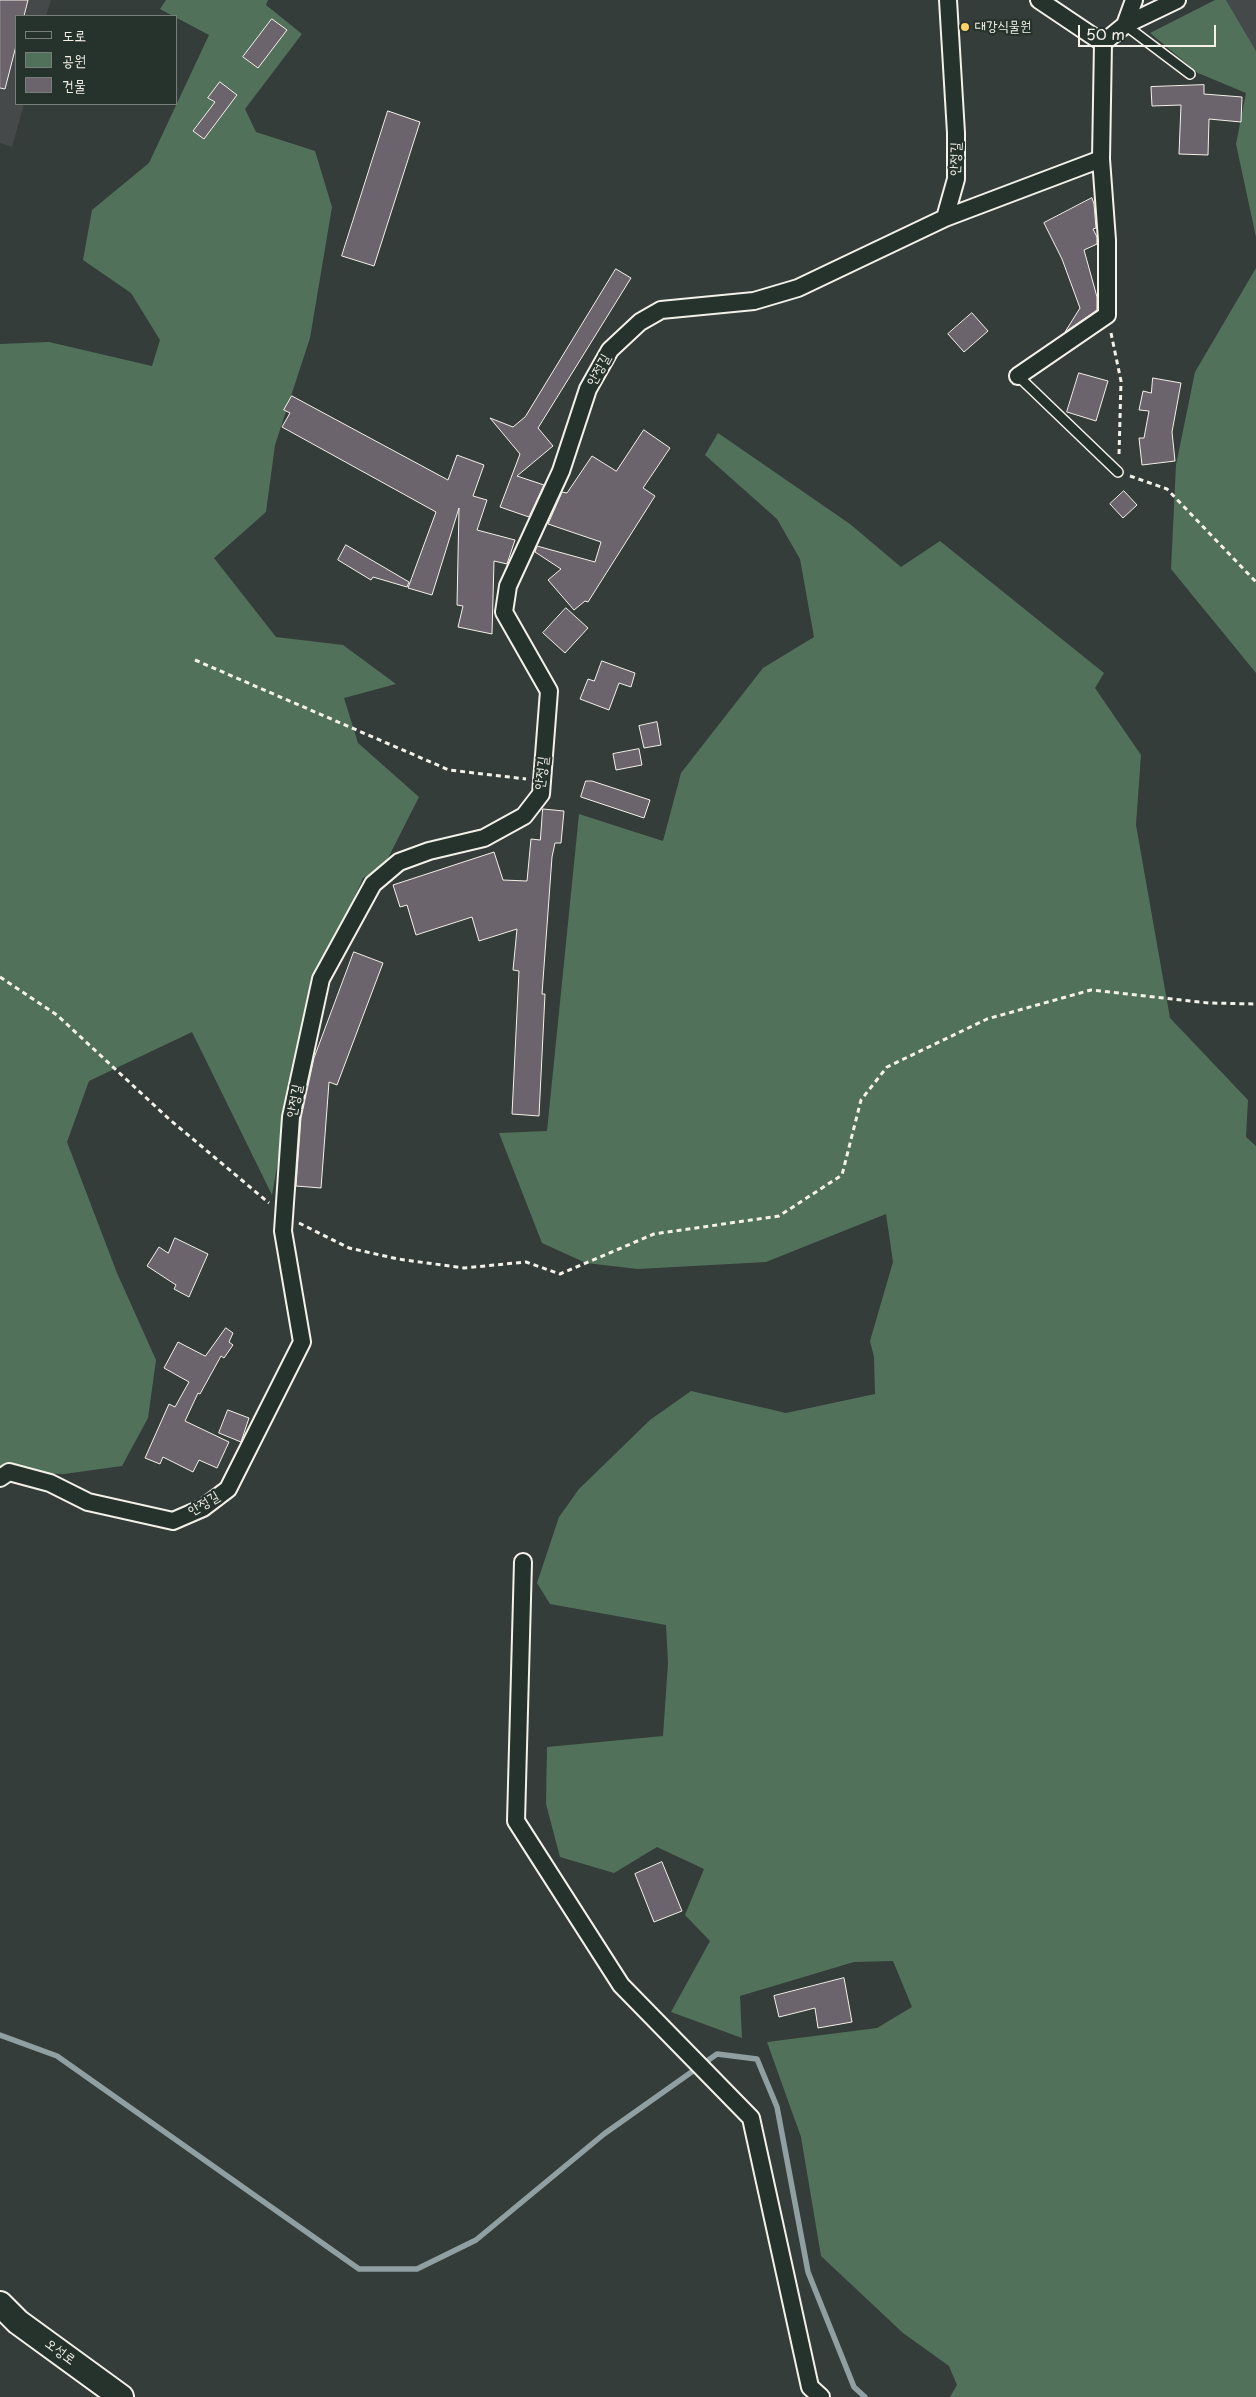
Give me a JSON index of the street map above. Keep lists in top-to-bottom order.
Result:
{
  "streets": {
    "main road": ["오성로"],
    "street": ["안정길"]
  },
  "places": ["대강식물원"],
  "legend": ["도로", "공원", "건물"],
  "scale_bar": "50 m"
}
